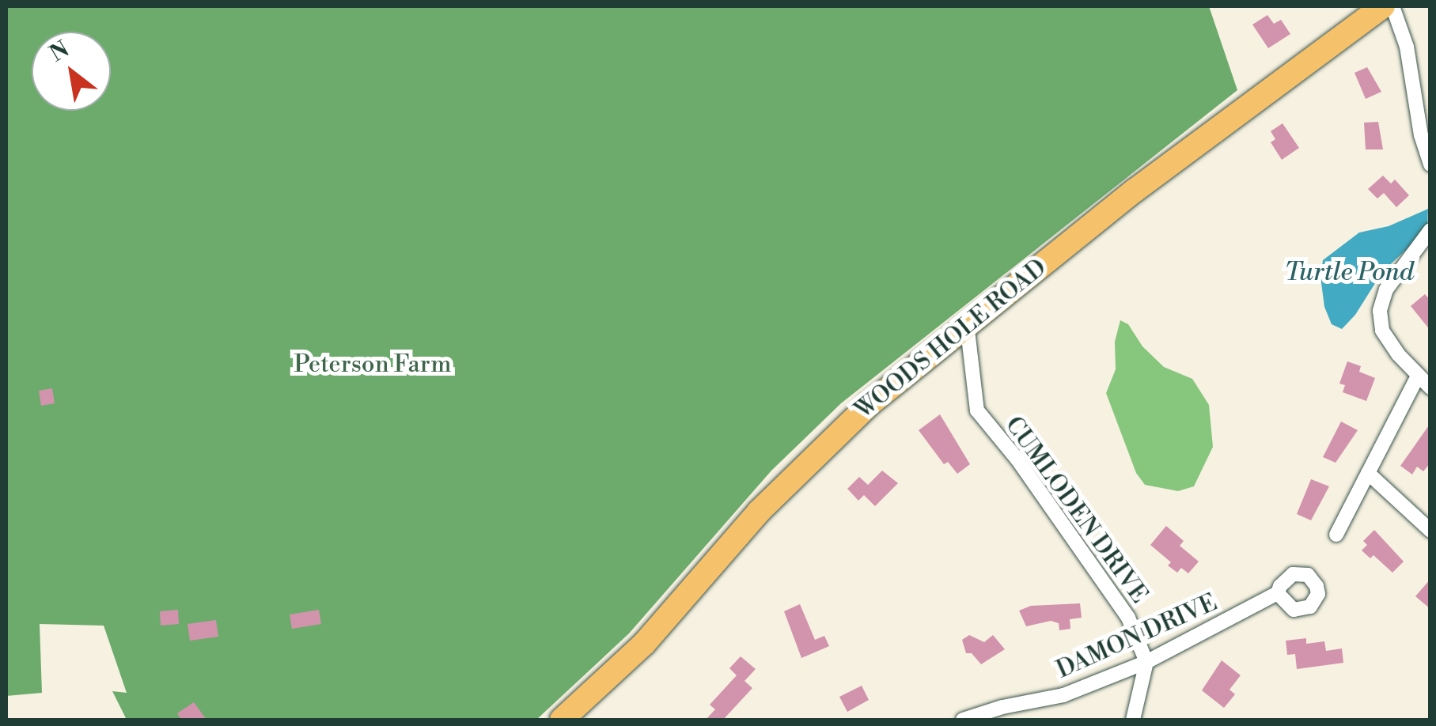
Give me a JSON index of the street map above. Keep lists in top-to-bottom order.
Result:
{
  "streets": {
    "highway": ["WOODS HOLE ROAD"],
    "street": ["CUMLODEN DRIVE", "DAMON DRIVE"]
  },
  "crossings": [
    ["WOODS HOLE ROAD", "CUMLODEN DRIVE"],
    ["CUMLODEN DRIVE", "DAMON DRIVE"]
  ],
  "water": ["Turtle Pond"],
  "parks": ["Peterson Farm"],
  "north": "top left"
}
